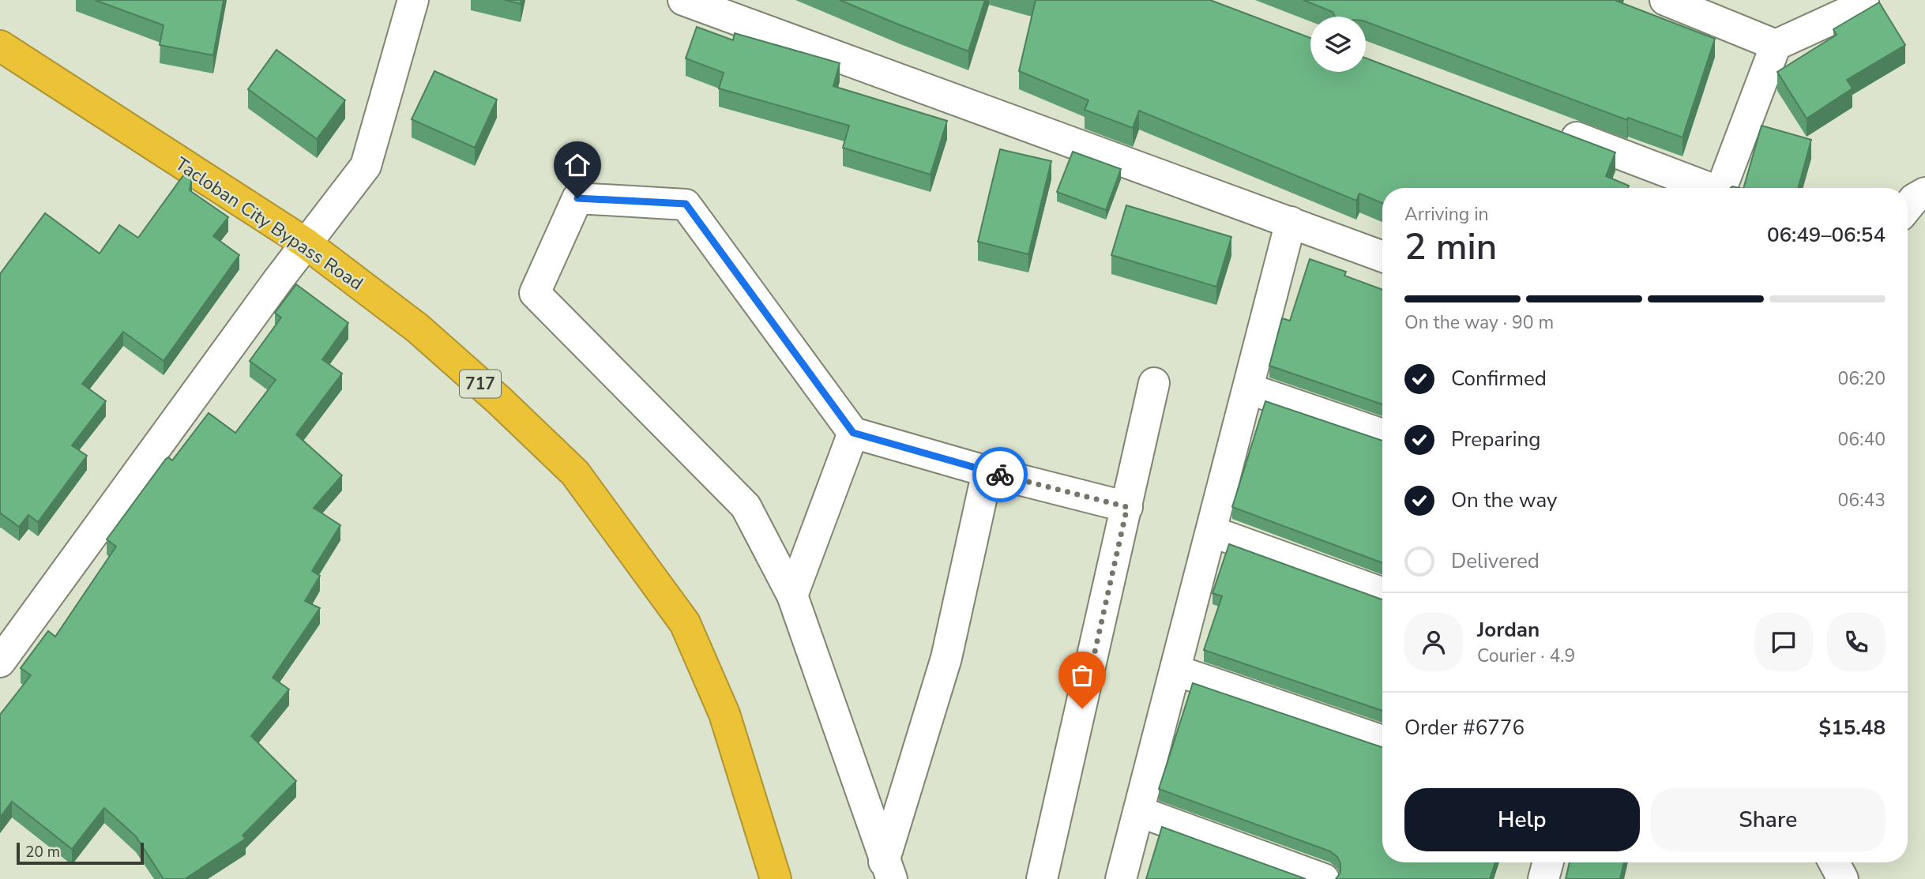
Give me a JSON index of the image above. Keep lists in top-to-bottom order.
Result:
{
  "streets": {
    "highway": ["Tacloban City Bypass Road", "717"]
  },
  "scale_bar": "20 m",
  "page": {
    "heading": ["2 min", "Arriving in", "06:49–06:54"],
    "panel": [
      "Jordan",
      "Courier · 4.9",
      "Order #6776",
      "$15.48"
    ],
    "bar": "On the way · 90 m",
    "list": [
      ["Confirmed", "06:20"],
      ["Preparing", "06:40"],
      ["On the way", "06:43"],
      "Delivered"
    ],
    "buttons": ["Help", "Share"],
    "scale": "20 m"
  }
}
